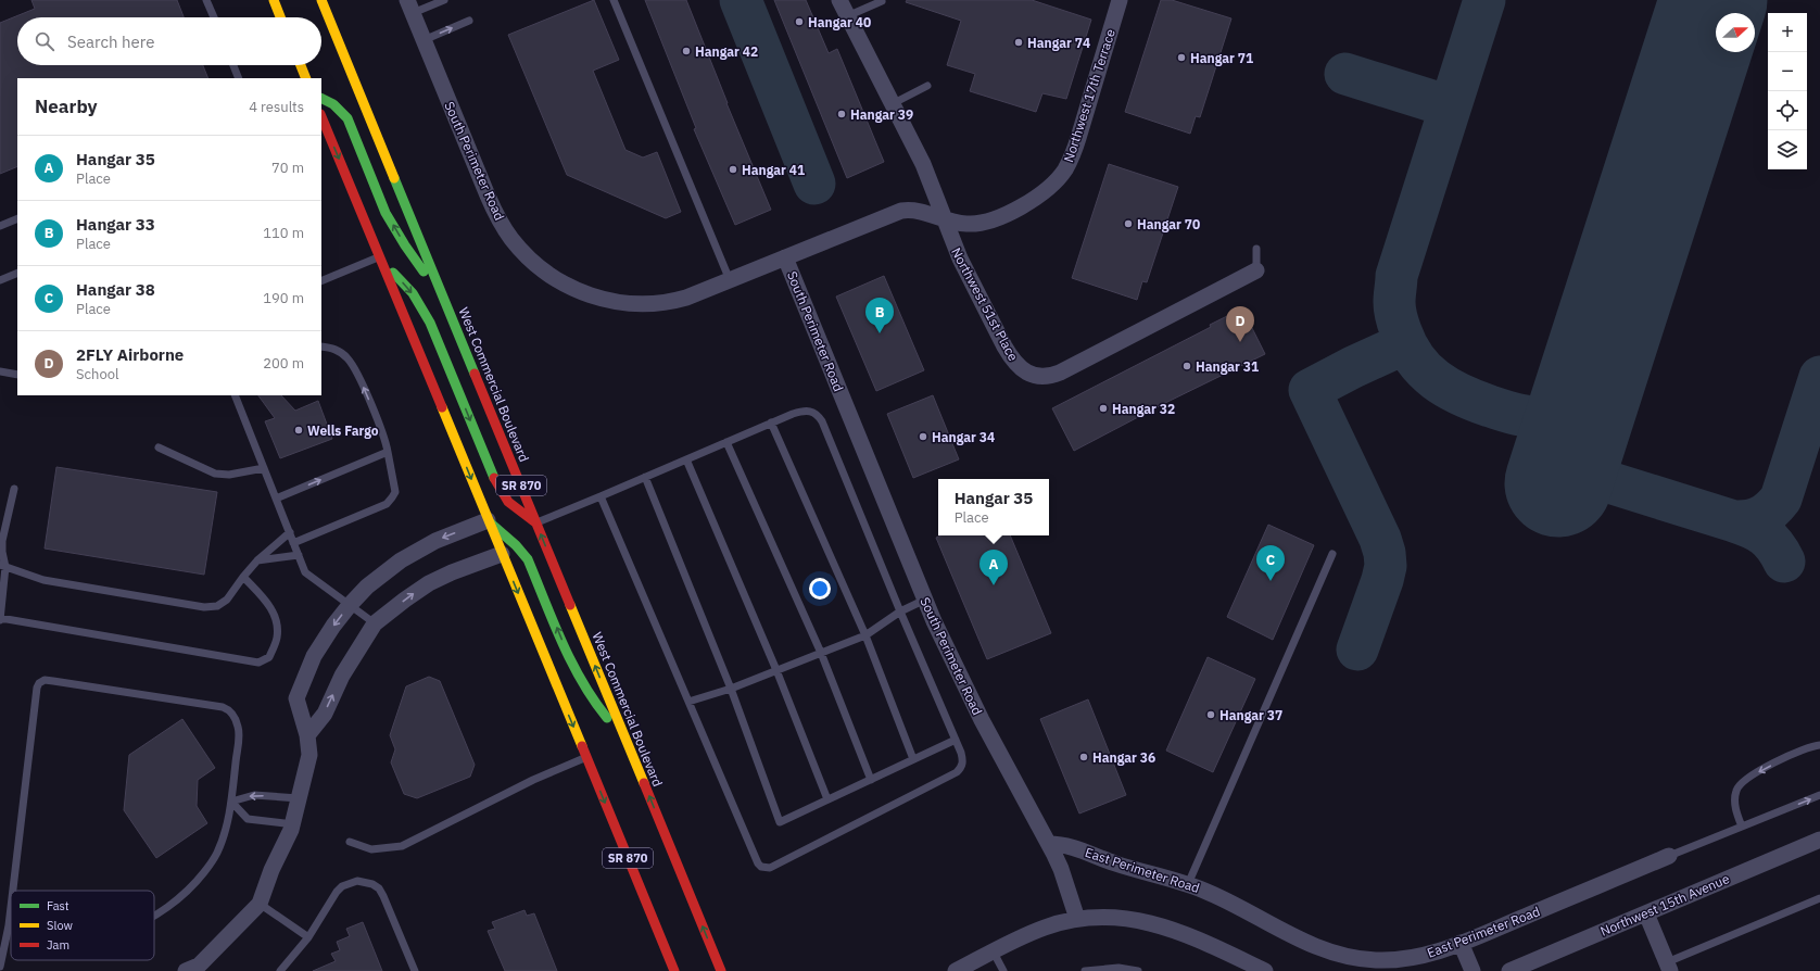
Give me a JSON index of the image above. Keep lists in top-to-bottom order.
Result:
{
  "streets": {
    "highway": ["West Commercial Boulevard", "SR 870"],
    "street": [
      "Northwest 17th Terrace",
      "South Perimeter Road",
      "Northwest 51st Place",
      "East Perimeter Road",
      "Northwest 15th Avenue"
    ]
  },
  "crossings": [
    ["Northwest 17th Terrace", "South Perimeter Road"],
    ["Northwest 17th Terrace", "Northwest 51st Place"],
    ["South Perimeter Road", "East Perimeter Road"]
  ],
  "places": [
    "Hangar 40",
    "Hangar 74",
    "Hangar 42",
    "Hangar 71",
    "Hangar 39",
    "Hangar 41",
    "Hangar 70",
    "Hangar 31",
    "Hangar 32",
    "Wells Fargo",
    "Hangar 34",
    "Hangar 37",
    "Hangar 36"
  ],
  "legend": ["Fast", "Slow", "Jam"],
  "north": "right",
  "page": {
    "map_buttons": ["+", "−"],
    "search": "Search here",
    "heading": ["Nearby", "4 results"],
    "list": [
      {
        "mark": "A",
        "name": "Hangar 35",
        "note": "Place",
        "value": "70 m"
      },
      {
        "mark": "B",
        "name": "Hangar 33",
        "note": "Place",
        "value": "110 m"
      },
      {
        "mark": "C",
        "name": "Hangar 38",
        "note": "Place",
        "value": "190 m"
      },
      {
        "mark": "D",
        "name": "2FLY Airborne",
        "note": "School",
        "value": "200 m"
      }
    ],
    "pins": [
      "B",
      "D",
      "C",
      "A"
    ],
    "popup": ["Hangar 35", "Place"]
  }
}
